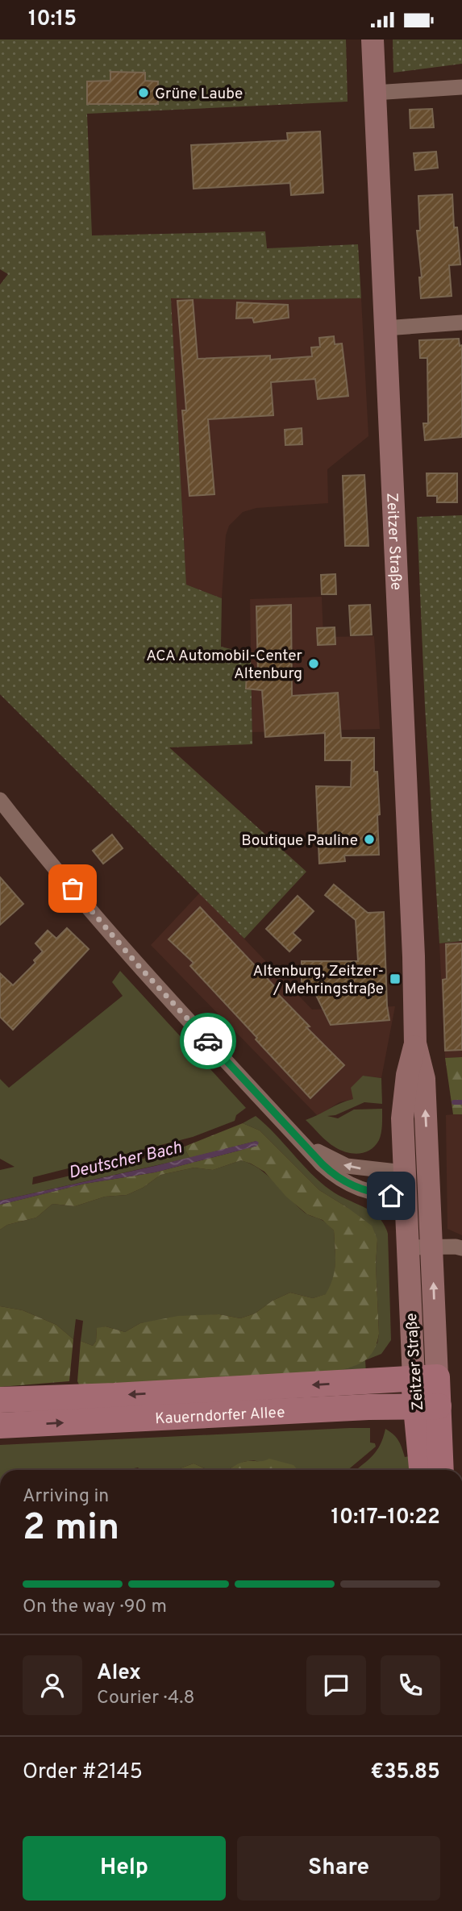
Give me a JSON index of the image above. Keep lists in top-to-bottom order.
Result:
{
  "streets": {
    "main road": ["Zeitzer Straße", "Kauerndorfer Allee"]
  },
  "crossings": [
    ["Zeitzer Straße", "Kauerndorfer Allee"]
  ],
  "water": ["Deutscher Bach"],
  "places": {
    "other": ["Grüne Laube", "ACA Automobil-Center Altenburg", "Boutique Pauline"],
    "transit": ["Altenburg, Zeitzer- / Mehringstraße"]
  },
  "page": {
    "status": "10:15",
    "heading": ["2 min", "Arriving in", "10:17–10:22"],
    "panel": [
      "Alex",
      "Courier · 4.8",
      "Order #2145",
      "€35.85"
    ],
    "bar": "On the way · 90 m",
    "buttons": ["Help", "Share"]
  }
}
